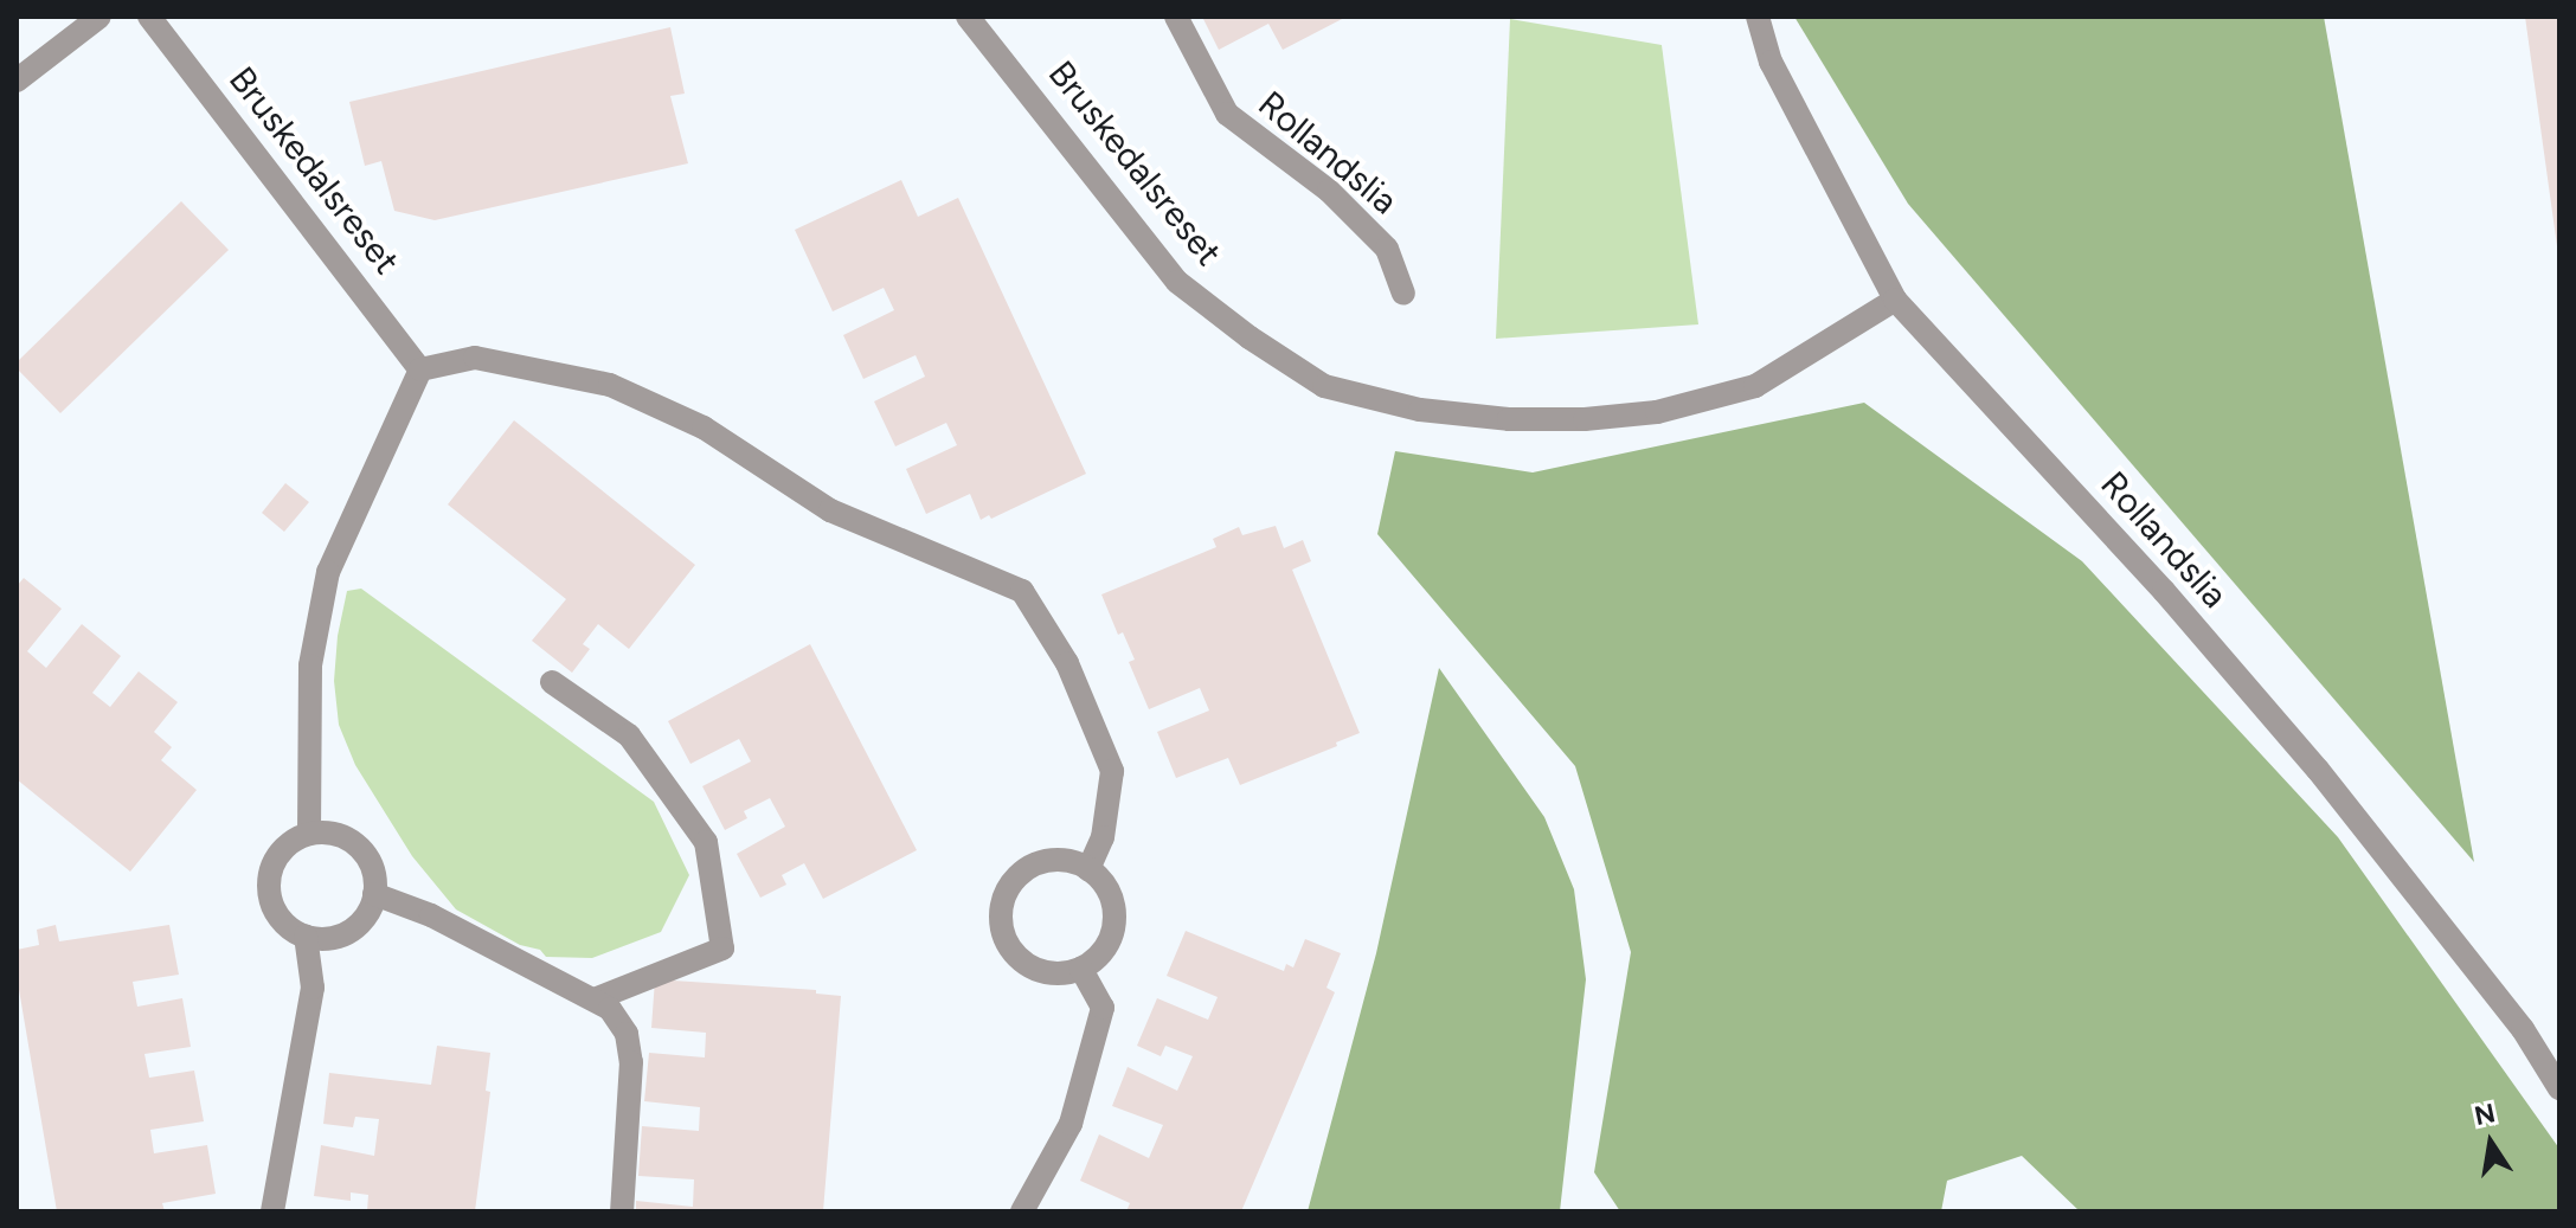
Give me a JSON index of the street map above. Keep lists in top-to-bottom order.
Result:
{
  "streets": {
    "street": ["Rollandslia", "Bruskedalsreset"]
  },
  "crossings": [
    ["Rollandslia", "Bruskedalsreset"]
  ],
  "north": "top"
}
